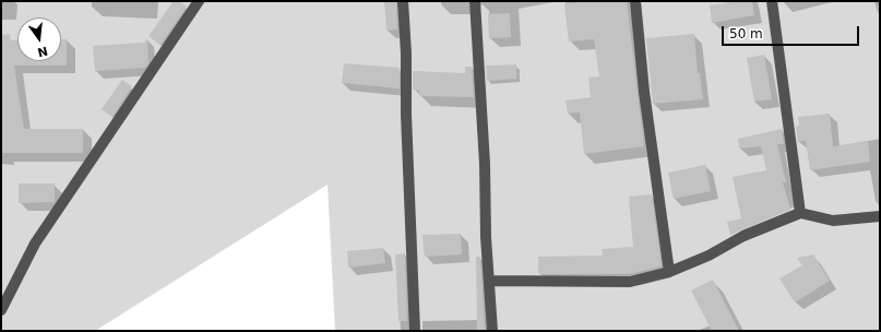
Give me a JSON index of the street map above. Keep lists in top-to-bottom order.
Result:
{
  "scale_bar": "50 m",
  "north": "bottom"
}
